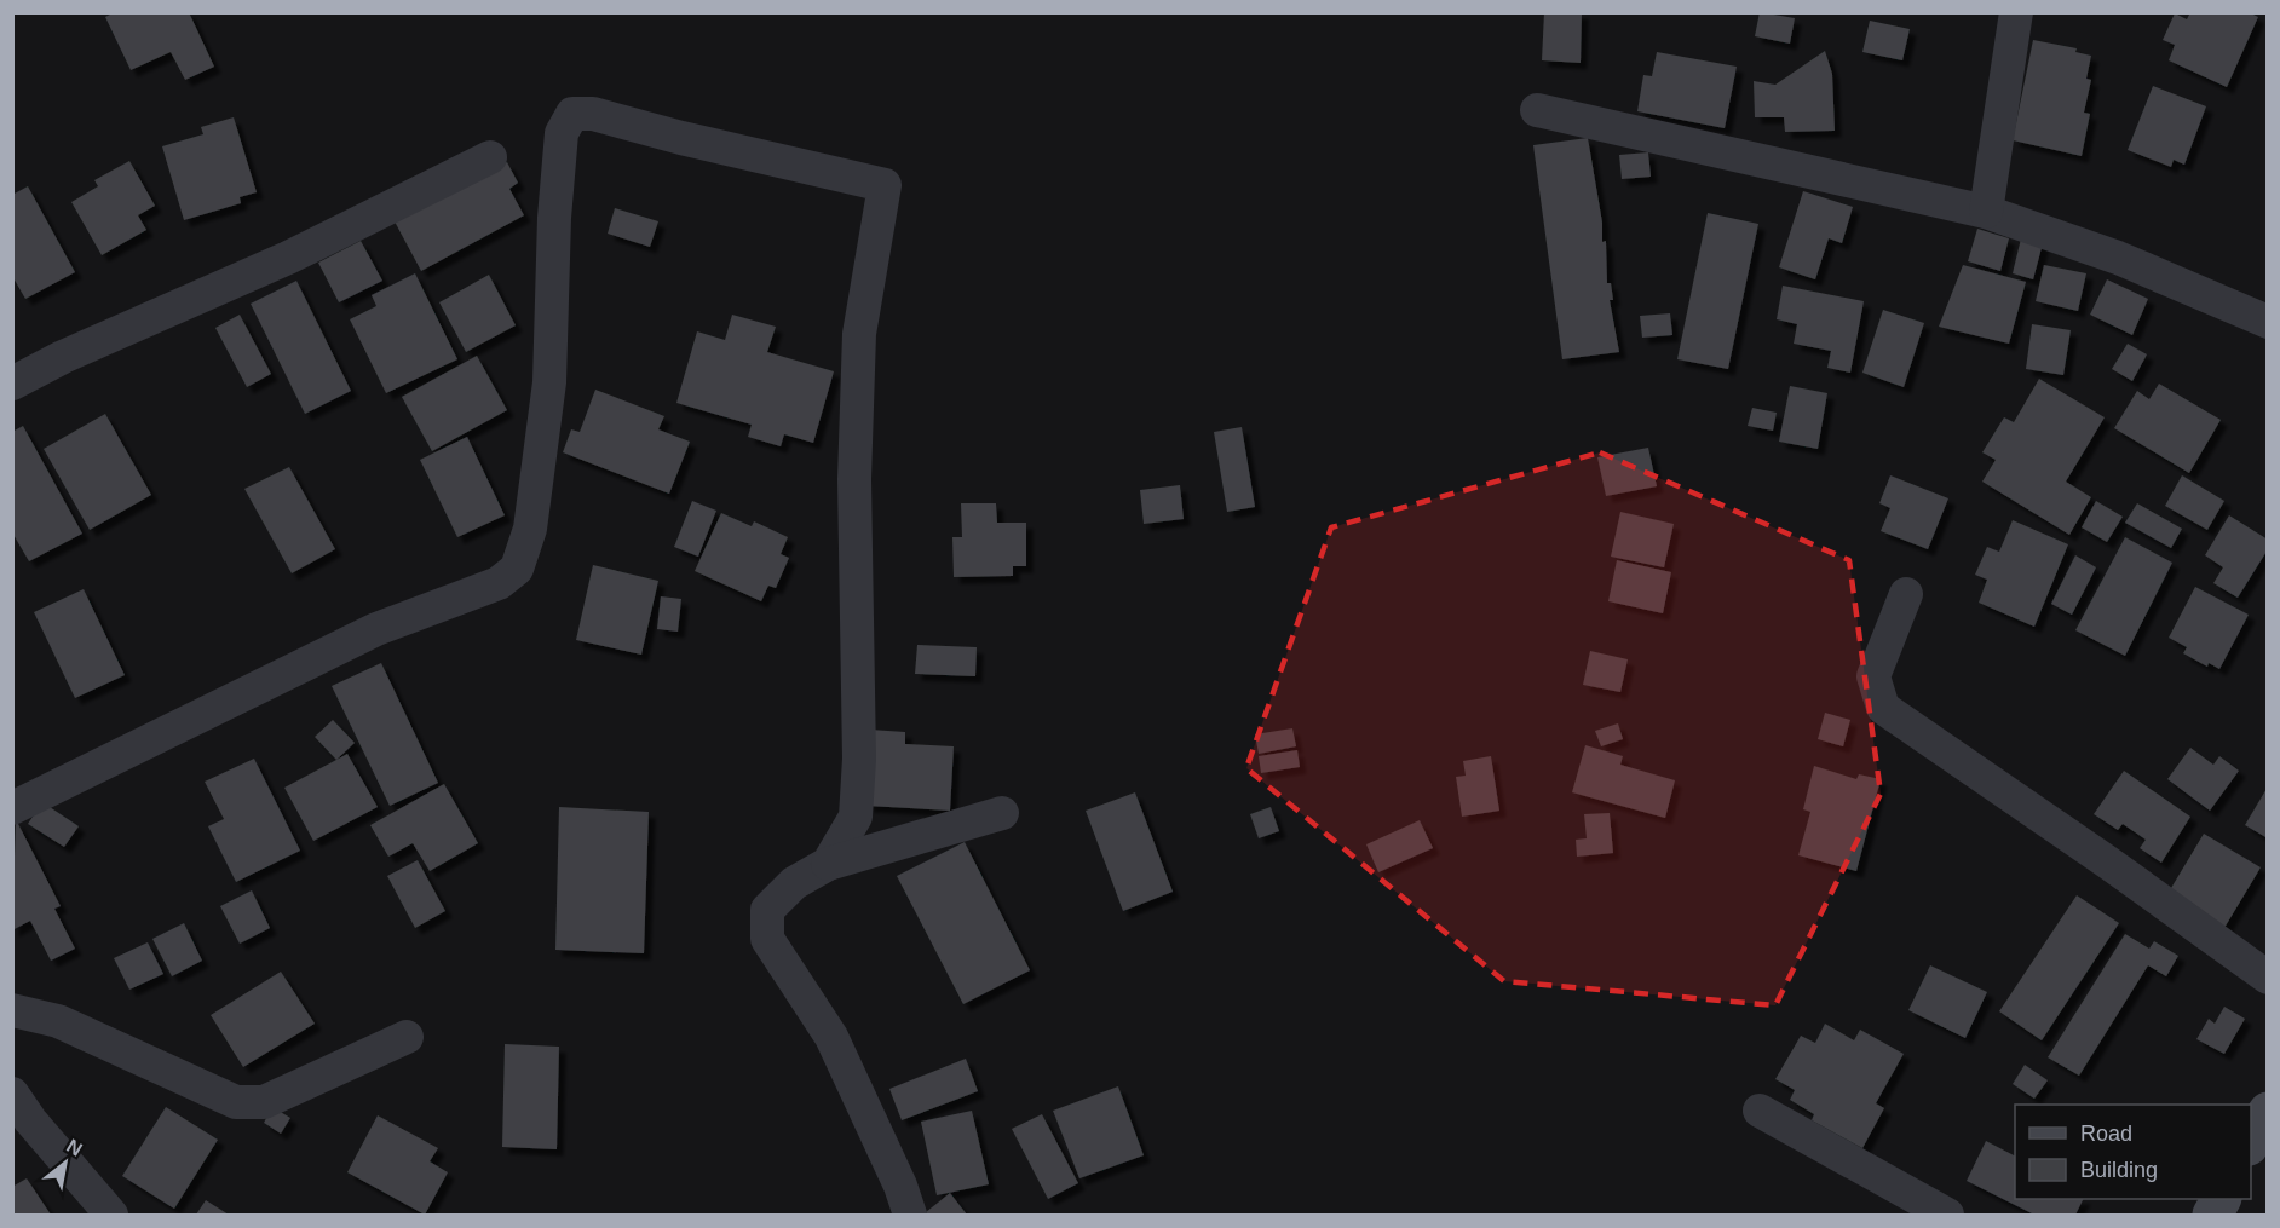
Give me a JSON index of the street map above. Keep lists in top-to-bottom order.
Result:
{
  "legend": ["Road", "Building"],
  "north": "top right"
}
